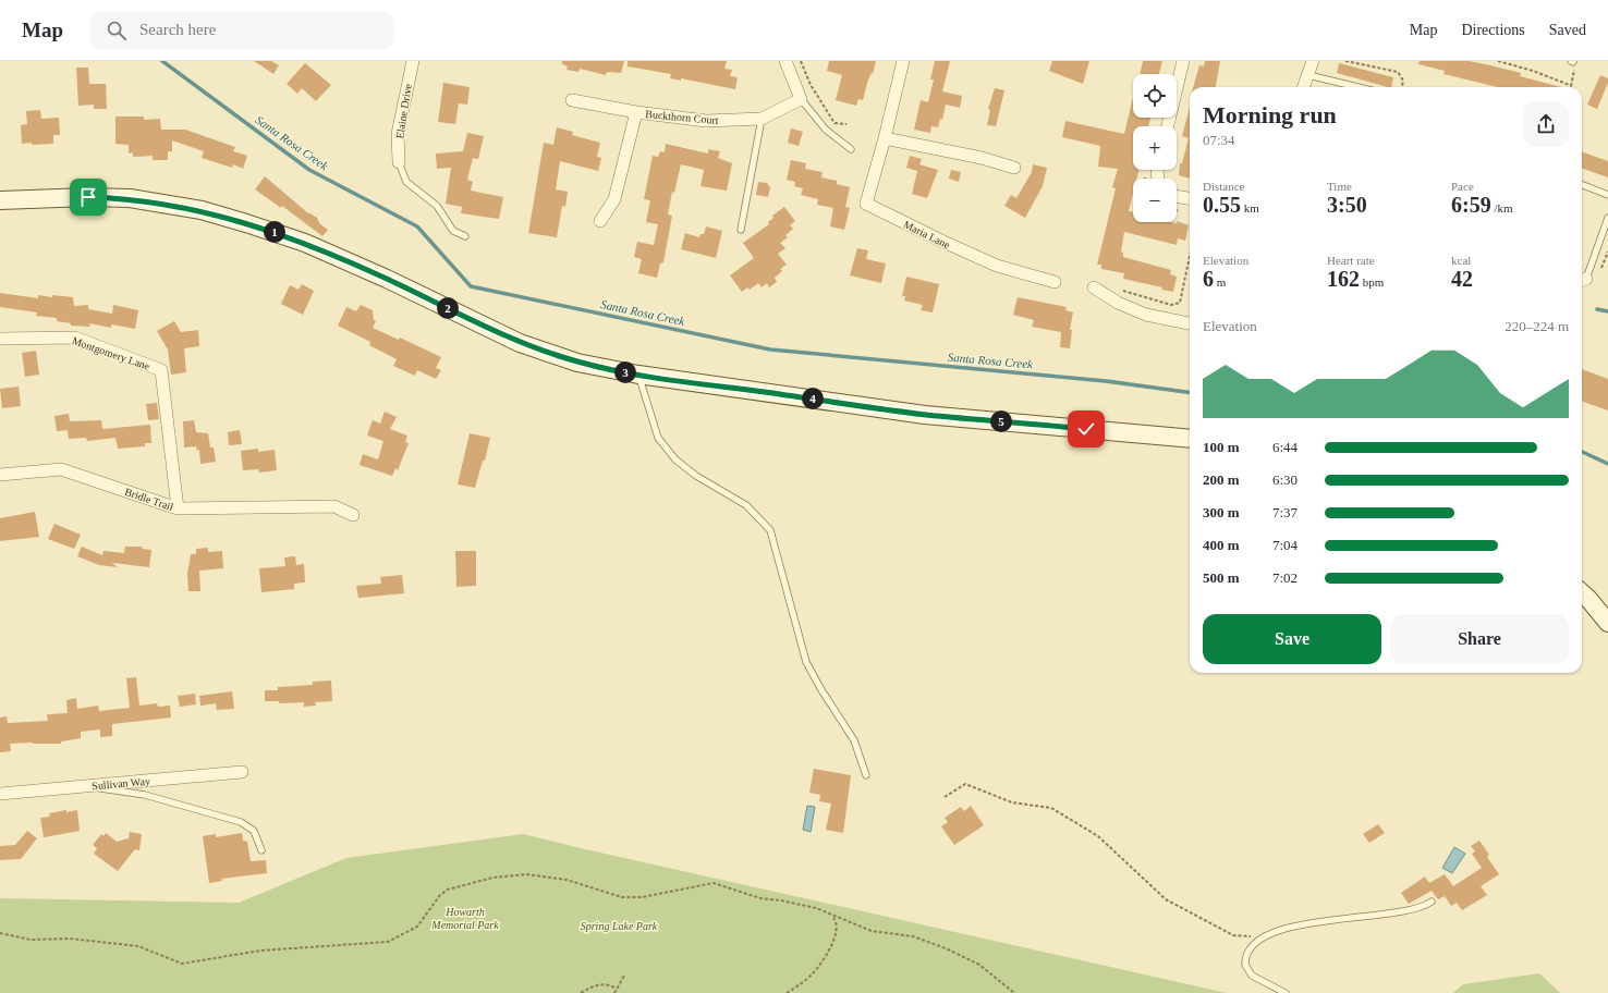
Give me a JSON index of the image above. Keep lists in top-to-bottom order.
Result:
{
  "streets": {
    "street": [
      "Elaine Drive",
      "Buckthorn Court",
      "Maria Lane",
      "Montgomery Lane",
      "Bridle Trail",
      "Sullivan Way"
    ]
  },
  "crossings": [
    ["Montgomery Lane", "Bridle Trail"]
  ],
  "water": ["Santa Rosa Creek"],
  "parks": ["Howarth Memorial Park", "Spring Lake Park"],
  "page": {
    "header": "Map",
    "search": "Search here",
    "nav": ["Map", "Directions", "Saved"],
    "map_buttons": ["+", "−"],
    "heading": ["Morning run", "07:34"],
    "stats": [
      ["Distance", "0.55 km"],
      ["Time", "3:50"],
      ["Pace", "6:59 /km"],
      ["Elevation", "6 m"],
      ["Heart rate", "162 bpm"],
      ["kcal", "42"]
    ],
    "pins": [
      "1",
      "2",
      "3",
      "4",
      "5"
    ],
    "chart": ["Elevation", "220–224 m"],
    "list": [
      {
        "name": "100 m",
        "note": "6:44"
      },
      {
        "name": "200 m",
        "note": "6:30"
      },
      {
        "name": "300 m",
        "note": "7:37"
      },
      {
        "name": "400 m",
        "note": "7:04"
      },
      {
        "name": "500 m",
        "note": "7:02"
      }
    ],
    "buttons": ["Save", "Share"]
  }
}
